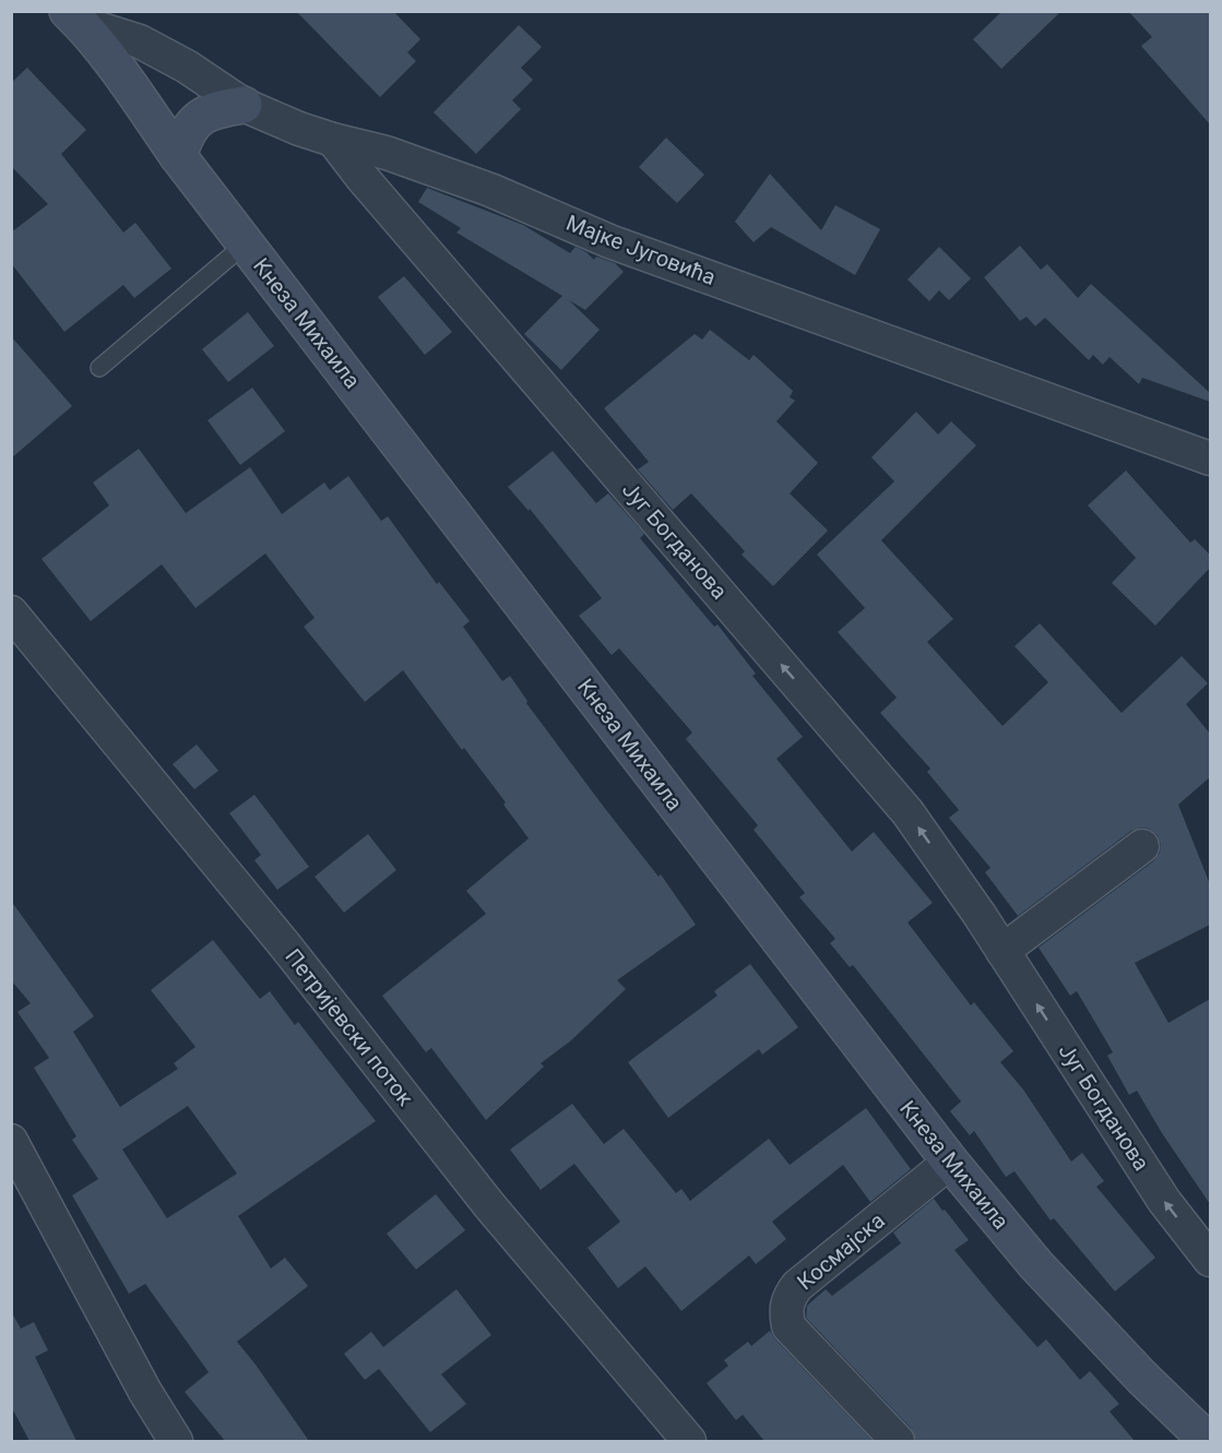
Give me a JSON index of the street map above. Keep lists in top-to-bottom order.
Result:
{
  "streets": {
    "main road": ["Кнеза Михаила"],
    "street": [
      "Мајке Југовића",
      "Југ Богданова",
      "Петријевски поток",
      "Космајска"
    ]
  },
  "crossings": [
    ["Мајке Југовића", "Кнеза Михаила"],
    ["Мајке Југовића", "Југ Богданова"],
    ["Кнеза Михаила", "Космајска"]
  ],
  "one_way": ["Југ Богданова"]
}
